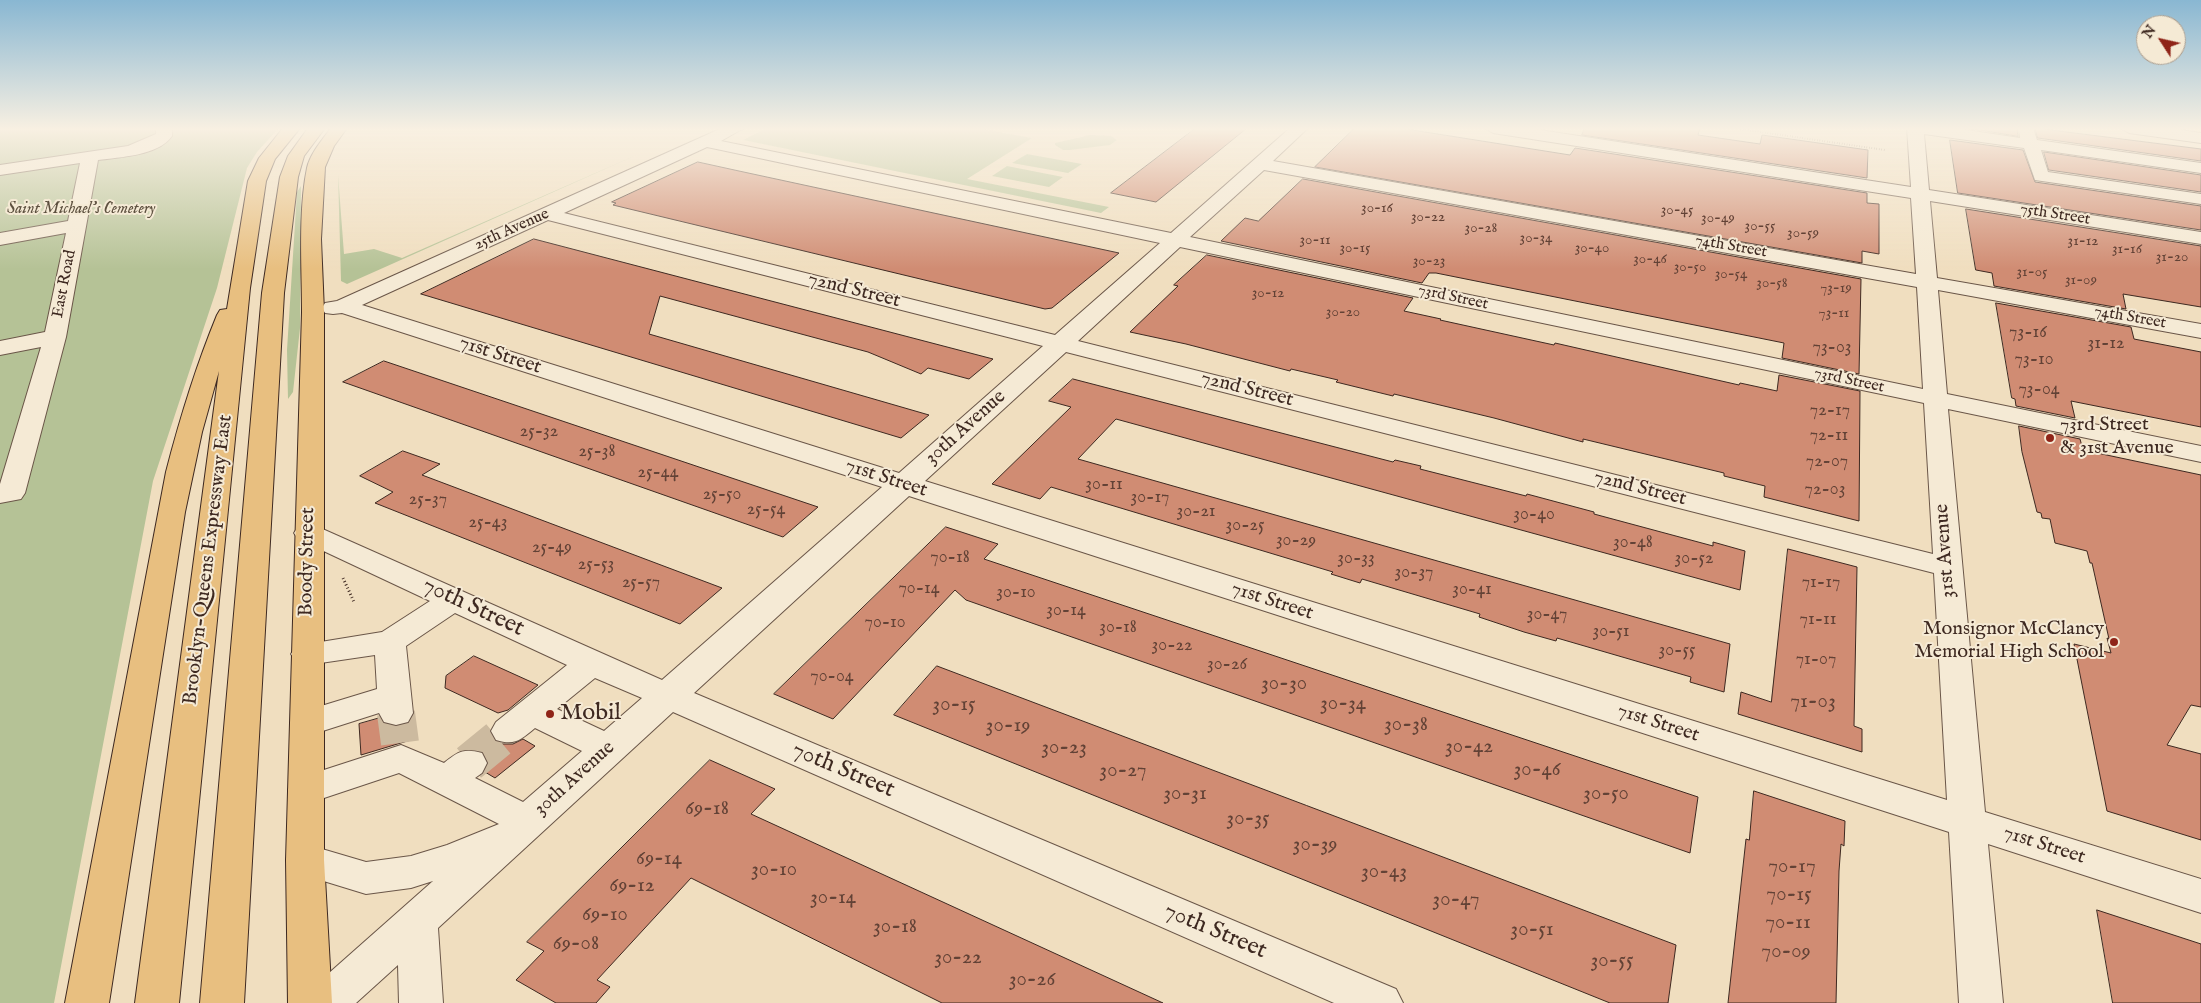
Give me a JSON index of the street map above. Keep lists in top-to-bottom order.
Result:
{
  "streets": {
    "main road": ["Brooklyn-Queens Expressway East", "Boody Street"],
    "street": [
      "75th Street",
      "25th Avenue",
      "74th Street",
      "East Road",
      "72nd Street",
      "73rd Street",
      "71st Street",
      "30th Avenue",
      "31st Avenue",
      "70th Street"
    ]
  },
  "crossings": [
    ["75th Street", "31st Avenue"],
    ["25th Avenue", "72nd Street"],
    ["25th Avenue", "71st Street"],
    ["25th Avenue", "Boody Street"],
    ["74th Street", "31st Avenue"],
    ["72nd Street", "30th Avenue"],
    ["72nd Street", "31st Avenue"],
    ["73rd Street", "30th Avenue"],
    ["73rd Street", "31st Avenue"],
    ["71st Street", "30th Avenue"],
    ["71st Street", "31st Avenue"],
    ["30th Avenue", "Boody Street"],
    ["30th Avenue", "70th Street"],
    ["Boody Street", "70th Street"]
  ],
  "parks": ["Saint Michael’s Cemetery"],
  "places": ["73rd Street & 31st Avenue", "Monsignor McClancy Memorial High School", "Mobil"],
  "house_numbers": [
    "30-16",
    "30-45",
    "30-22",
    "30-49",
    "30-55",
    "30-28",
    "30-59",
    "30-34",
    "30-11",
    "31-12",
    "30-15",
    "30-40",
    "31-16",
    "31-20",
    "30-46",
    "30-23",
    "30-50",
    "31-05",
    "30-54",
    "31-09",
    "30-58",
    "73-19",
    "30-12",
    "30-20",
    "73-11",
    "73-16",
    "31-12",
    "73-03",
    "73-10",
    "73-04",
    "72-17",
    "25-32",
    "72-11",
    "25-38",
    "72-07",
    "25-44",
    "30-11",
    "72-03",
    "25-50",
    "30-17",
    "25-37",
    "25-54",
    "30-21",
    "30-40",
    "25-43",
    "30-25",
    "30-29",
    "30-48",
    "25-49",
    "70-18",
    "30-33",
    "30-52",
    "25-53",
    "30-37",
    "25-57",
    "71-17",
    "70-14",
    "30-41",
    "30-10",
    "30-14",
    "30-47",
    "71-11",
    "70-10",
    "30-18",
    "30-51",
    "30-22",
    "30-55",
    "71-07",
    "30-26",
    "70-04",
    "30-30",
    "71-03",
    "30-34",
    "30-15",
    "30-38",
    "30-19",
    "30-42",
    "30-23",
    "30-46",
    "30-27",
    "30-31",
    "30-50",
    "69-18",
    "30-35",
    "30-39",
    "69-14",
    "70-17",
    "30-10",
    "30-43",
    "69-12",
    "70-15",
    "30-14",
    "30-47",
    "69-10",
    "70-11",
    "30-18",
    "30-51",
    "69-08",
    "70-09",
    "30-22",
    "30-55",
    "30-26"
  ],
  "north": "top left"
}
